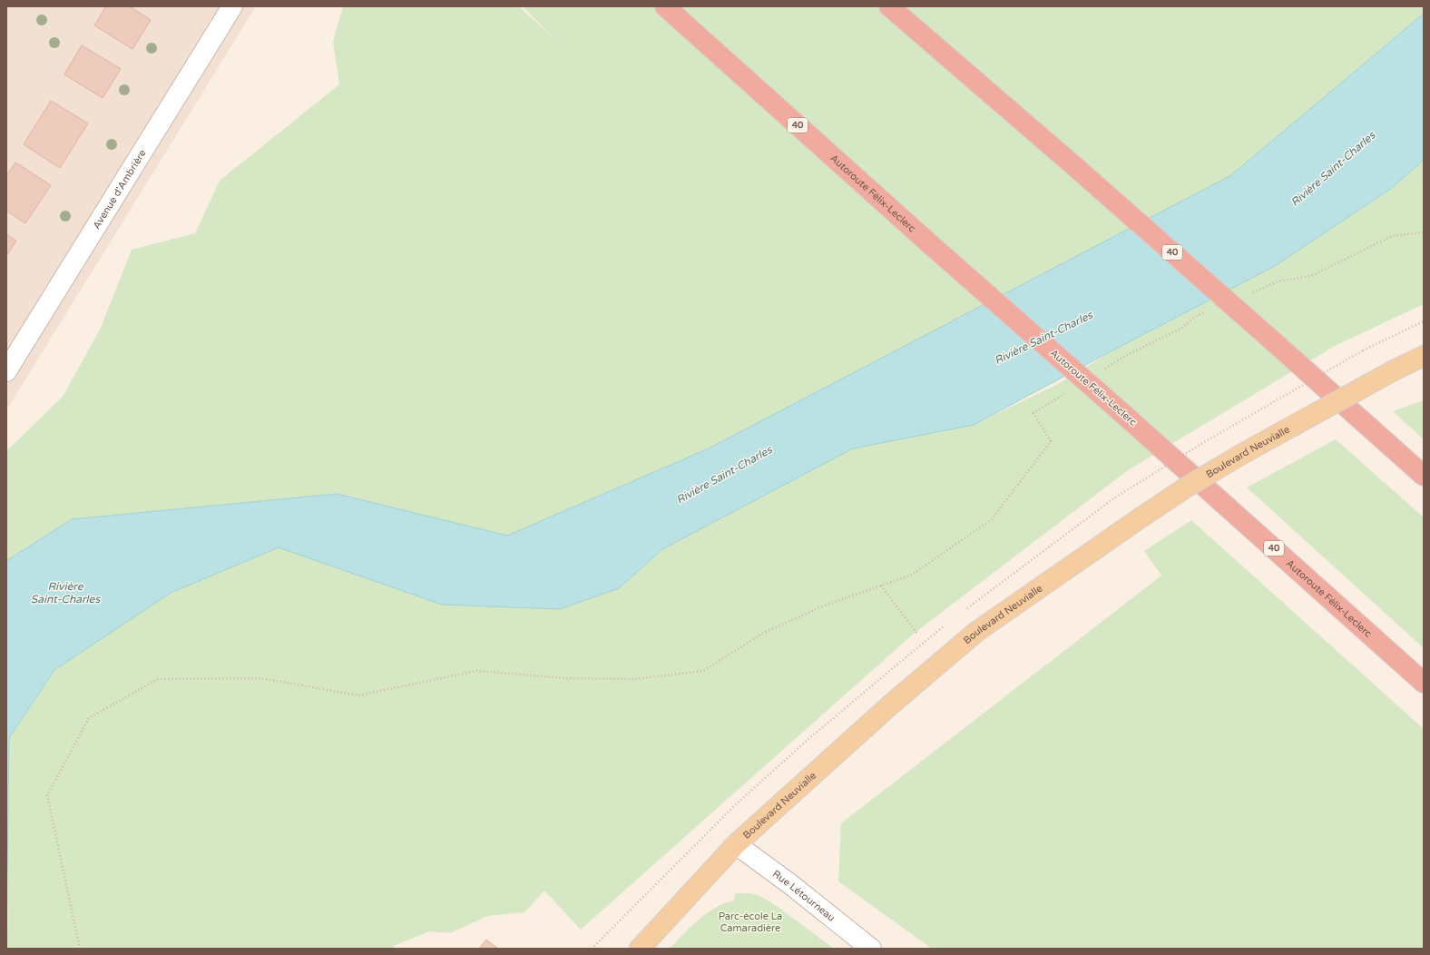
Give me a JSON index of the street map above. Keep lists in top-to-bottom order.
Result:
{
  "streets": {
    "highway": ["40", "Autoroute Félix-Leclerc"],
    "main road": ["Boulevard Neuvialle"],
    "street": ["Avenue d'Ambrière", "Rue Létourneau"]
  },
  "crossings": [
    ["Boulevard Neuvialle", "Rue Létourneau"]
  ],
  "water": ["Rivière Saint-Charles"],
  "parks": ["Parc-école La Camaradière"]
}
